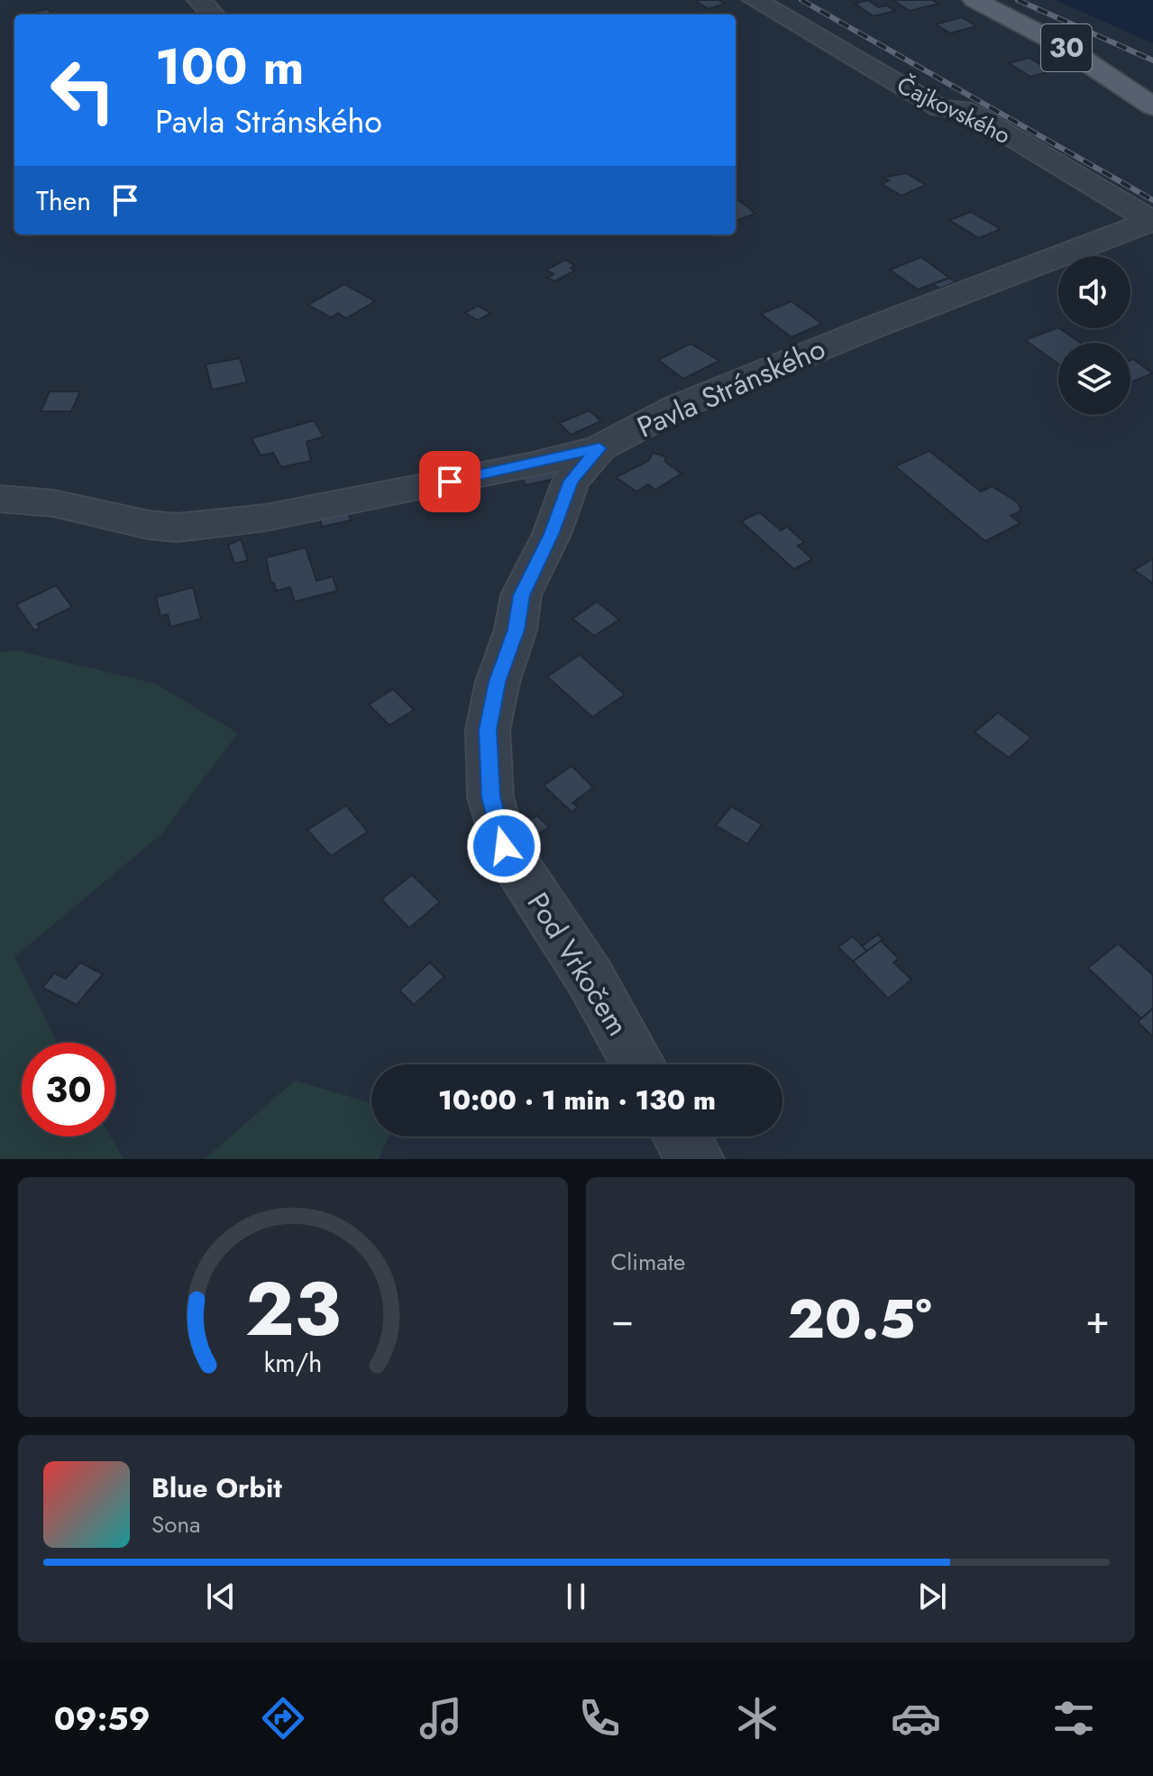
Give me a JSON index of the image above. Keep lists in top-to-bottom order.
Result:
{
  "streets": {
    "main road": ["30"],
    "street": ["Čajkovského", "Pavla Stránského", "Pod Vrkočem"]
  },
  "crossings": [
    ["Čajkovského", "Pavla Stránského"],
    ["Pavla Stránského", "Pod Vrkočem"]
  ],
  "page": {
    "turn": ["100 m", "Pavla Stránského"],
    "then": "Then",
    "limit": "30",
    "trip": "10:00 · 1 min · 130 m",
    "tile": "Climate",
    "heat": ["−", "20.5°", "+"],
    "song": ["Blue Orbit", "Sona"],
    "tabs": "09:59",
    "gauge": ["23", "km/h"]
  }
}
